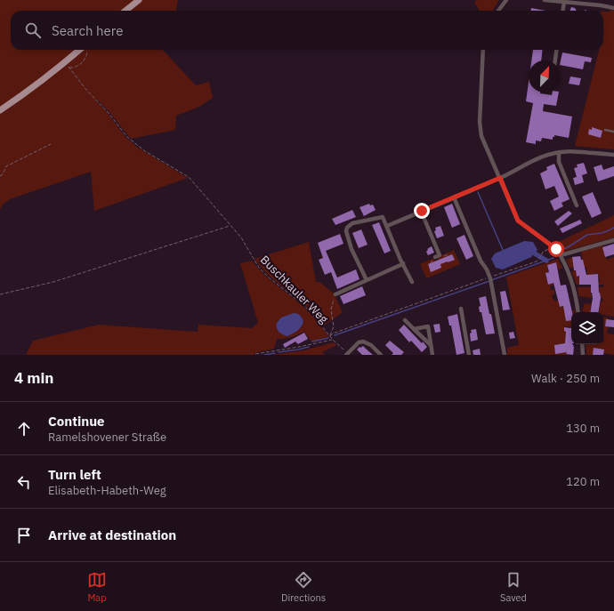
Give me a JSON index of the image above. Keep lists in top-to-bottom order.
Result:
{
  "streets": {
    "path": ["Buschkauler Weg"]
  },
  "north": "top right",
  "page": {
    "search": "Search here",
    "heading": ["4 min", "Walk · 250 m"],
    "list": [
      ["Continue", "Ramelshovener Straße", "130 m"],
      ["Turn left", "Elisabeth-Habeth-Weg", "120 m"],
      "Arrive at destination"
    ],
    "nav": ["Map", "Directions", "Saved"]
  }
}
